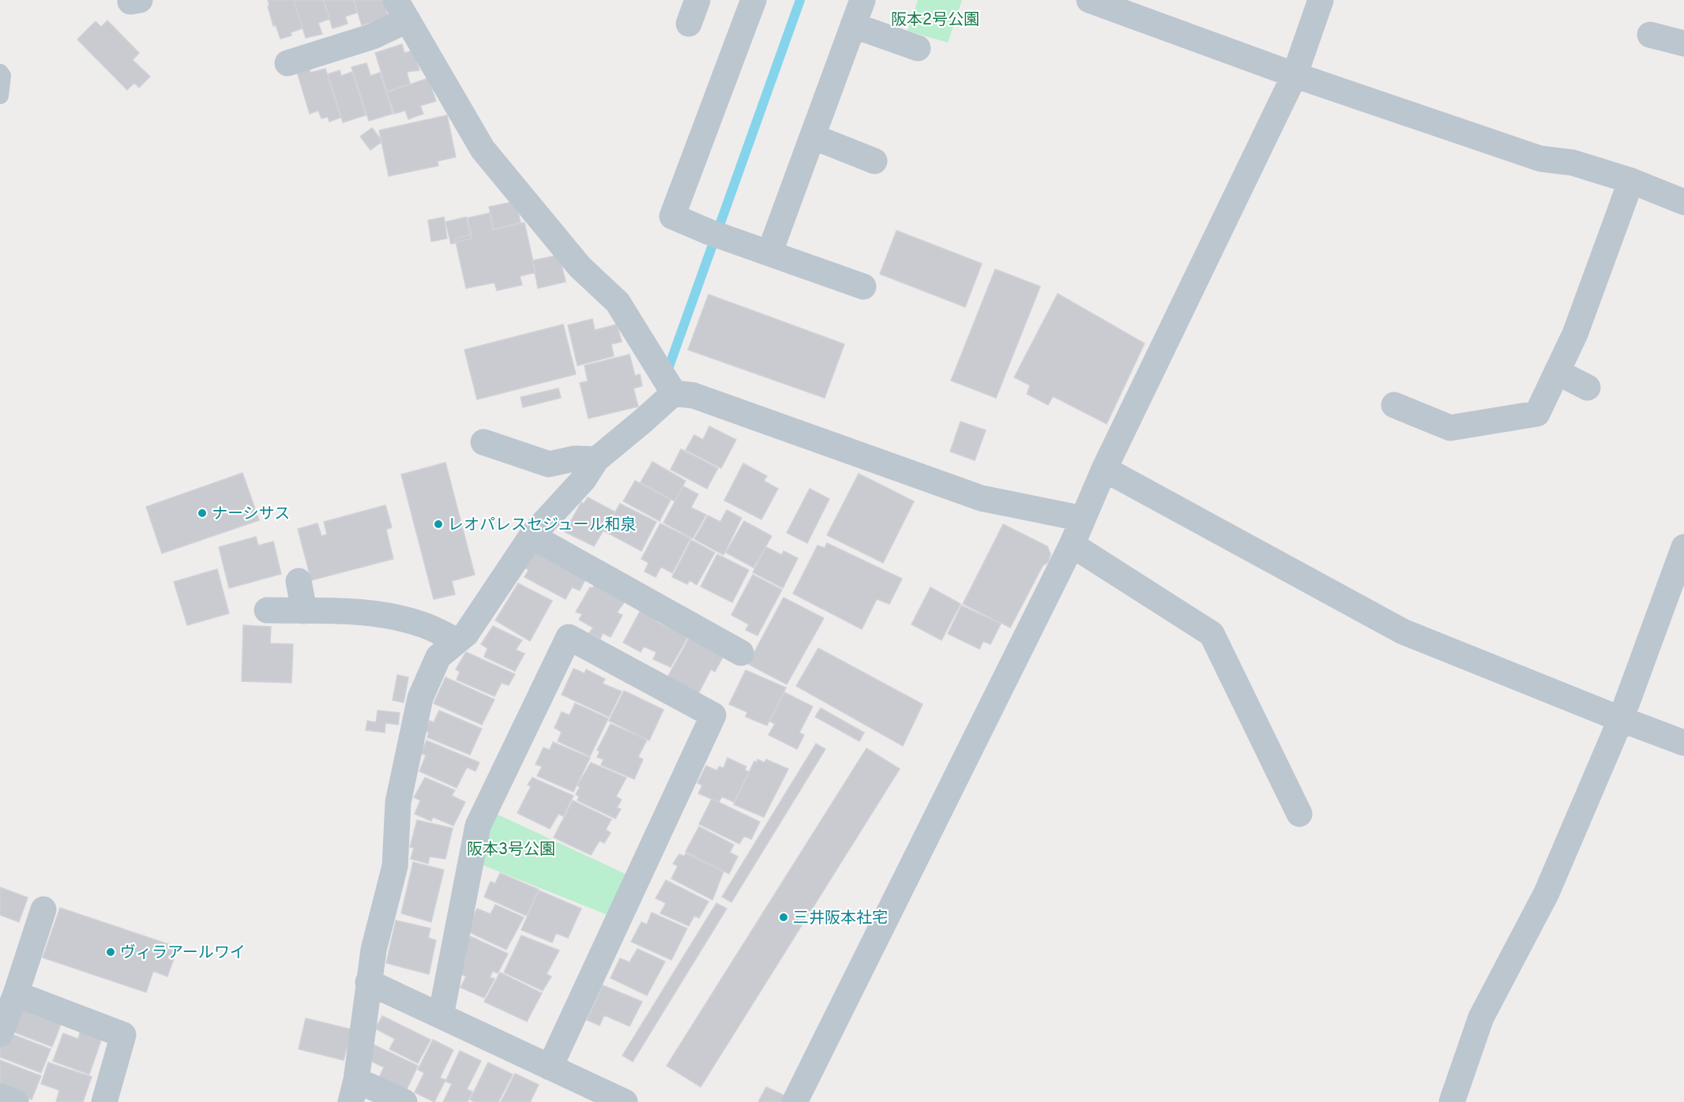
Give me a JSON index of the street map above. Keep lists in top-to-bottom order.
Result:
{
  "parks": ["阪本2号公園", "阪本3号公園"],
  "places": [
    "ナーシサス",
    "レオパレスセジュール和泉",
    "三井阪本社宅",
    "ヴィラアールワイ"
  ]
}
